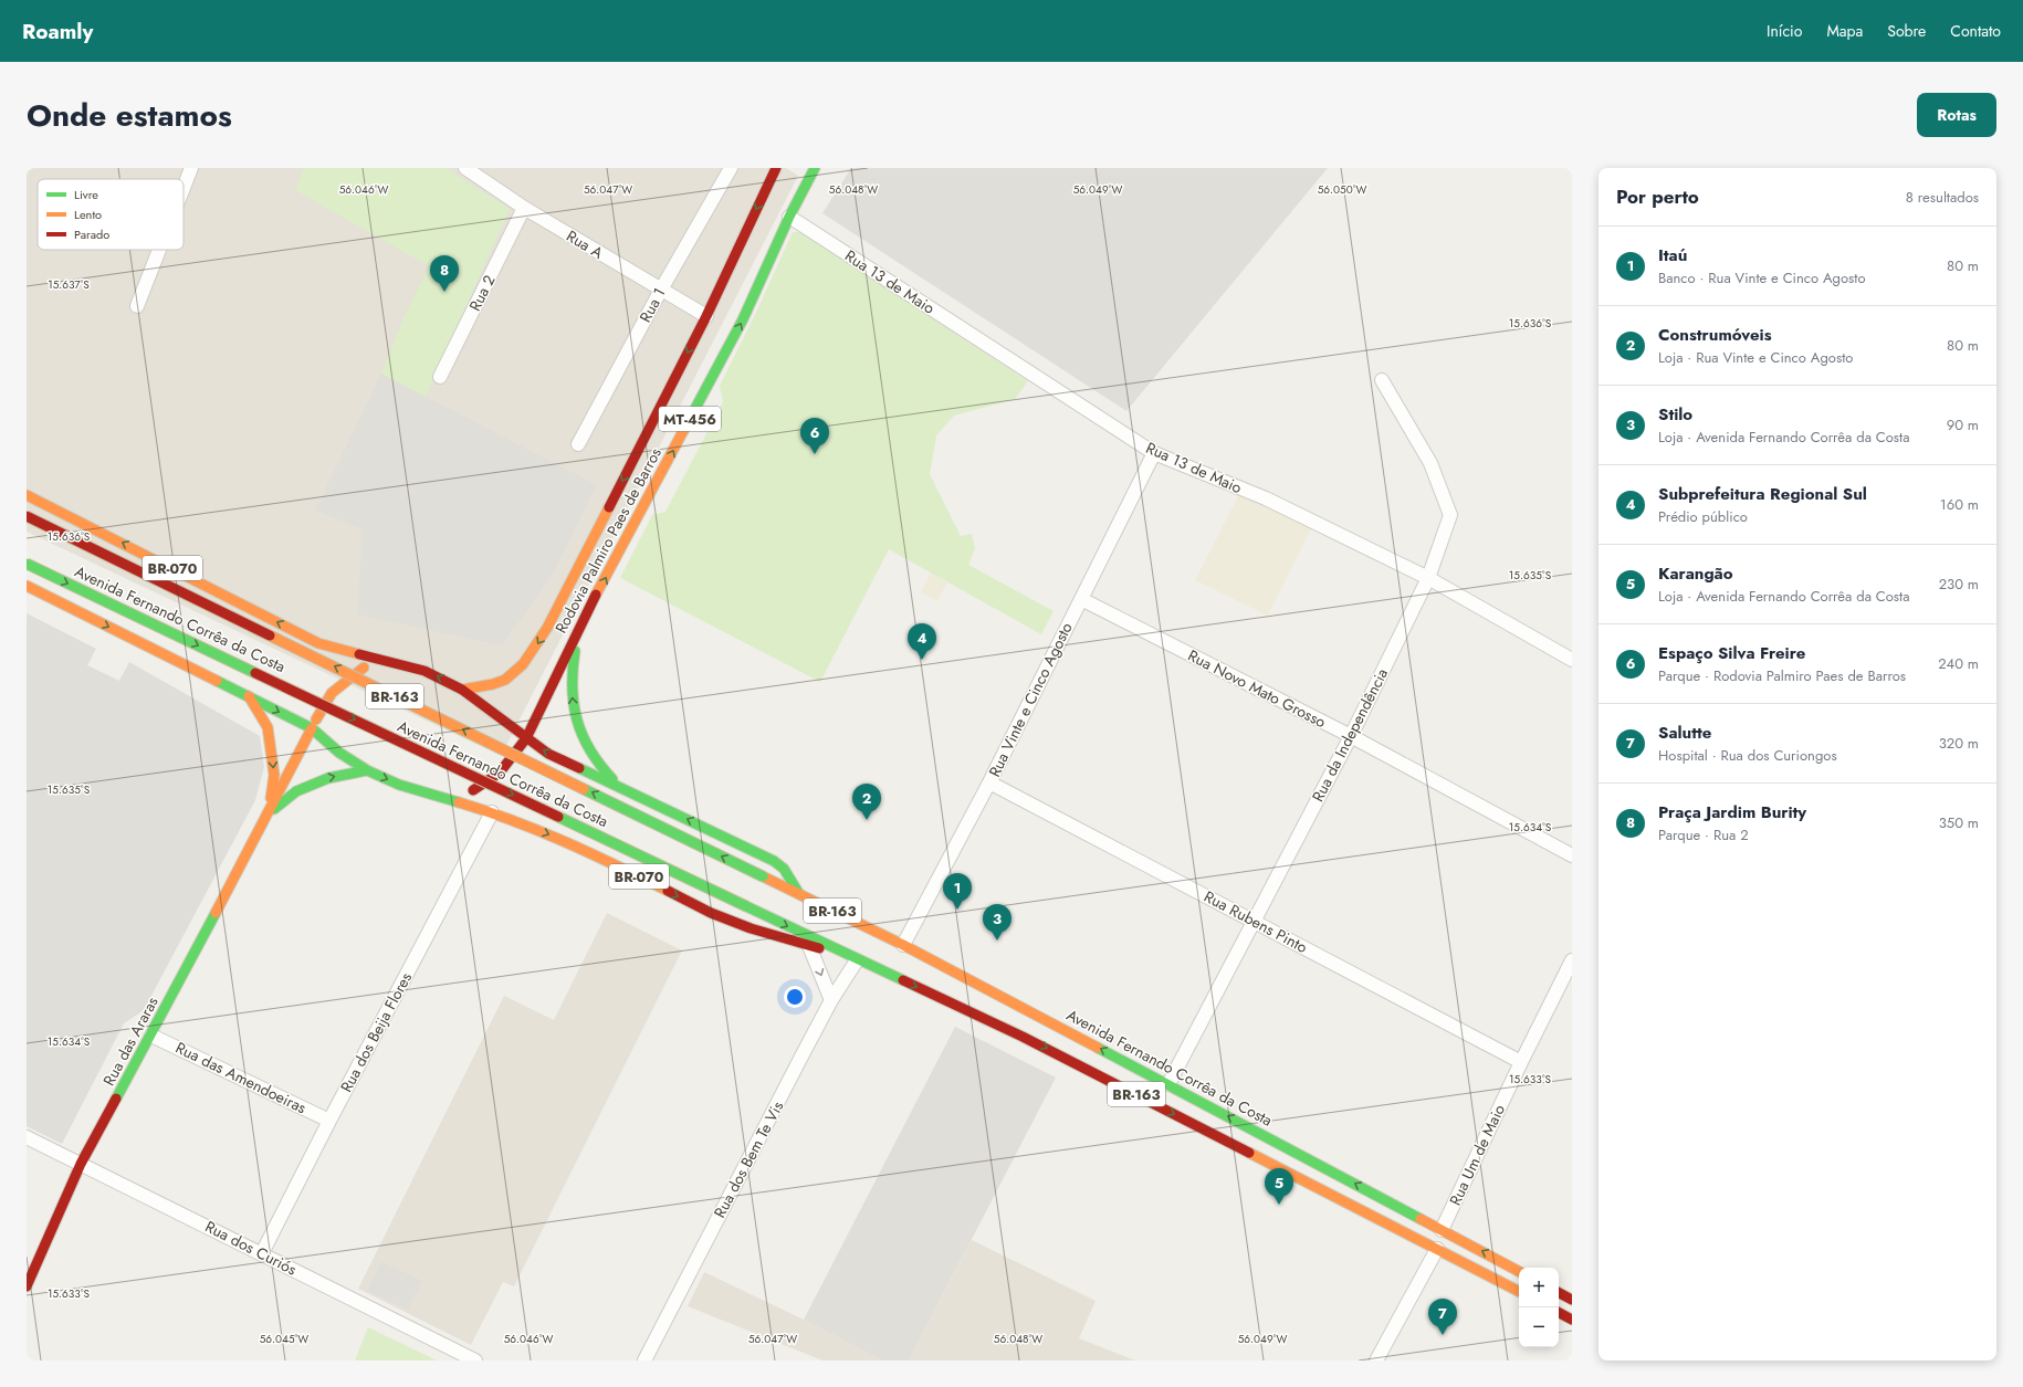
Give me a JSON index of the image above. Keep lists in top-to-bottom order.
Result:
{
  "streets": {
    "main road": [
      "MT-456",
      "Rodovia Palmiro Paes de Barros",
      "BR-070",
      "Avenida Fernando Corrêa da Costa",
      "BR-163",
      "Rua das Araras"
    ],
    "street": [
      "Rua A",
      "Rua 13 de Maio",
      "Rua 2",
      "Rua 1",
      "Rua Novo Mato Grosso",
      "Rua Vinte e Cinco Agosto",
      "Rua da Independência",
      "Rua Rubens Pinto",
      "Rua dos Beija Flores",
      "Rua das Amendoeiras",
      "Rua Um de Maio",
      "Rua dos Bem Te Vis",
      "Rua dos Curiós"
    ]
  },
  "crossings": [
    ["Rua A", "Rua 2"],
    ["Rua A", "Rua 1"],
    ["Rua A", "Rodovia Palmiro Paes de Barros"],
    ["Rua 13 de Maio", "Rodovia Palmiro Paes de Barros"],
    ["Rua 13 de Maio", "Rua Vinte e Cinco Agosto"],
    ["Rua 13 de Maio", "Rua da Independência"],
    ["MT-456", "Rodovia Palmiro Paes de Barros"],
    ["MT-456", "BR-070"],
    ["Rodovia Palmiro Paes de Barros", "BR-070"],
    ["BR-070", "Avenida Fernando Corrêa da Costa"],
    ["BR-070", "Rua das Araras"],
    ["Avenida Fernando Corrêa da Costa", "Rua Vinte e Cinco Agosto"],
    ["Avenida Fernando Corrêa da Costa", "Rua da Independência"],
    ["Avenida Fernando Corrêa da Costa", "Rua dos Beija Flores"],
    ["Avenida Fernando Corrêa da Costa", "Rua das Araras"],
    ["Avenida Fernando Corrêa da Costa", "Rua Um de Maio"],
    ["Avenida Fernando Corrêa da Costa", "Rua dos Bem Te Vis"],
    ["Rua Novo Mato Grosso", "Rua Vinte e Cinco Agosto"],
    ["Rua Novo Mato Grosso", "Rua da Independência"],
    ["Rua Vinte e Cinco Agosto", "Rua Rubens Pinto"],
    ["Rua da Independência", "Rua Rubens Pinto"],
    ["Rua Rubens Pinto", "Rua Um de Maio"],
    ["Rua dos Beija Flores", "Rua das Amendoeiras"],
    ["Rua dos Beija Flores", "Rua dos Curiós"],
    ["Rua das Araras", "Rua das Amendoeiras"],
    ["Rua das Araras", "Rua dos Curiós"]
  ],
  "legend": ["Livre", "Lento", "Parado"],
  "page": {
    "header": "Roamly",
    "nav": [
      "Início",
      "Mapa",
      "Sobre",
      "Contato"
    ],
    "title": "Onde estamos",
    "buttons": "Rotas",
    "heading": ["Por perto", "8 resultados"],
    "list": [
      {
        "mark": "1",
        "name": "Itaú",
        "note": "Banco · Rua Vinte e Cinco Agosto",
        "value": "80 m"
      },
      {
        "mark": "2",
        "name": "Construmóveis",
        "note": "Loja · Rua Vinte e Cinco Agosto",
        "value": "80 m"
      },
      {
        "mark": "3",
        "name": "Stilo",
        "note": "Loja · Avenida Fernando Corrêa da Costa",
        "value": "90 m"
      },
      {
        "mark": "4",
        "name": "Subprefeitura Regional Sul",
        "note": "Prédio público",
        "value": "160 m"
      },
      {
        "mark": "5",
        "name": "Karangão",
        "note": "Loja · Avenida Fernando Corrêa da Costa",
        "value": "230 m"
      },
      {
        "mark": "6",
        "name": "Espaço Silva Freire",
        "note": "Parque · Rodovia Palmiro Paes de Barros",
        "value": "240 m"
      },
      {
        "mark": "7",
        "name": "Salutte",
        "note": "Hospital · Rua dos Curiongos",
        "value": "320 m"
      },
      {
        "mark": "8",
        "name": "Praça Jardim Burity",
        "note": "Parque · Rua 2",
        "value": "350 m"
      }
    ],
    "pins": [
      "8",
      "6",
      "4",
      "2",
      "1",
      "3",
      "5",
      "7"
    ],
    "map_buttons": ["+", "−"]
  },
  "coordinates": [
    "56.046°W",
    "56.047°W",
    "56.048°W",
    "56.049°W",
    "56.050°W",
    "15.637°S",
    "15.636°S",
    "15.635°S",
    "15.634°S",
    "15.633°S",
    "56.045°W"
  ]
}
